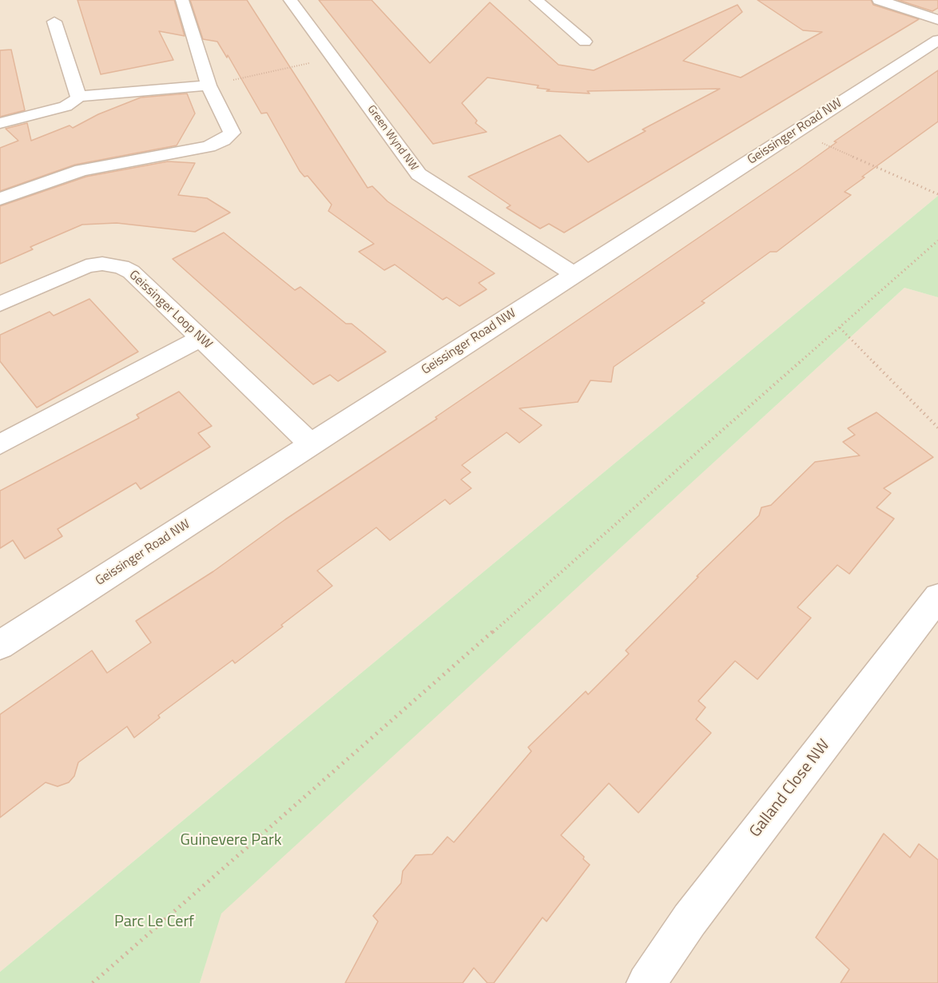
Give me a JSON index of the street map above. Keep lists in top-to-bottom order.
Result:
{
  "streets": {
    "street": [
      "Geissinger Road NW",
      "Green Wynd NW",
      "Geissinger Loop NW",
      "Galland Close NW"
    ]
  },
  "crossings": [
    ["Geissinger Road NW", "Green Wynd NW"],
    ["Geissinger Road NW", "Geissinger Loop NW"]
  ],
  "parks": ["Guinevere Park", "Parc Le Cerf"]
}
